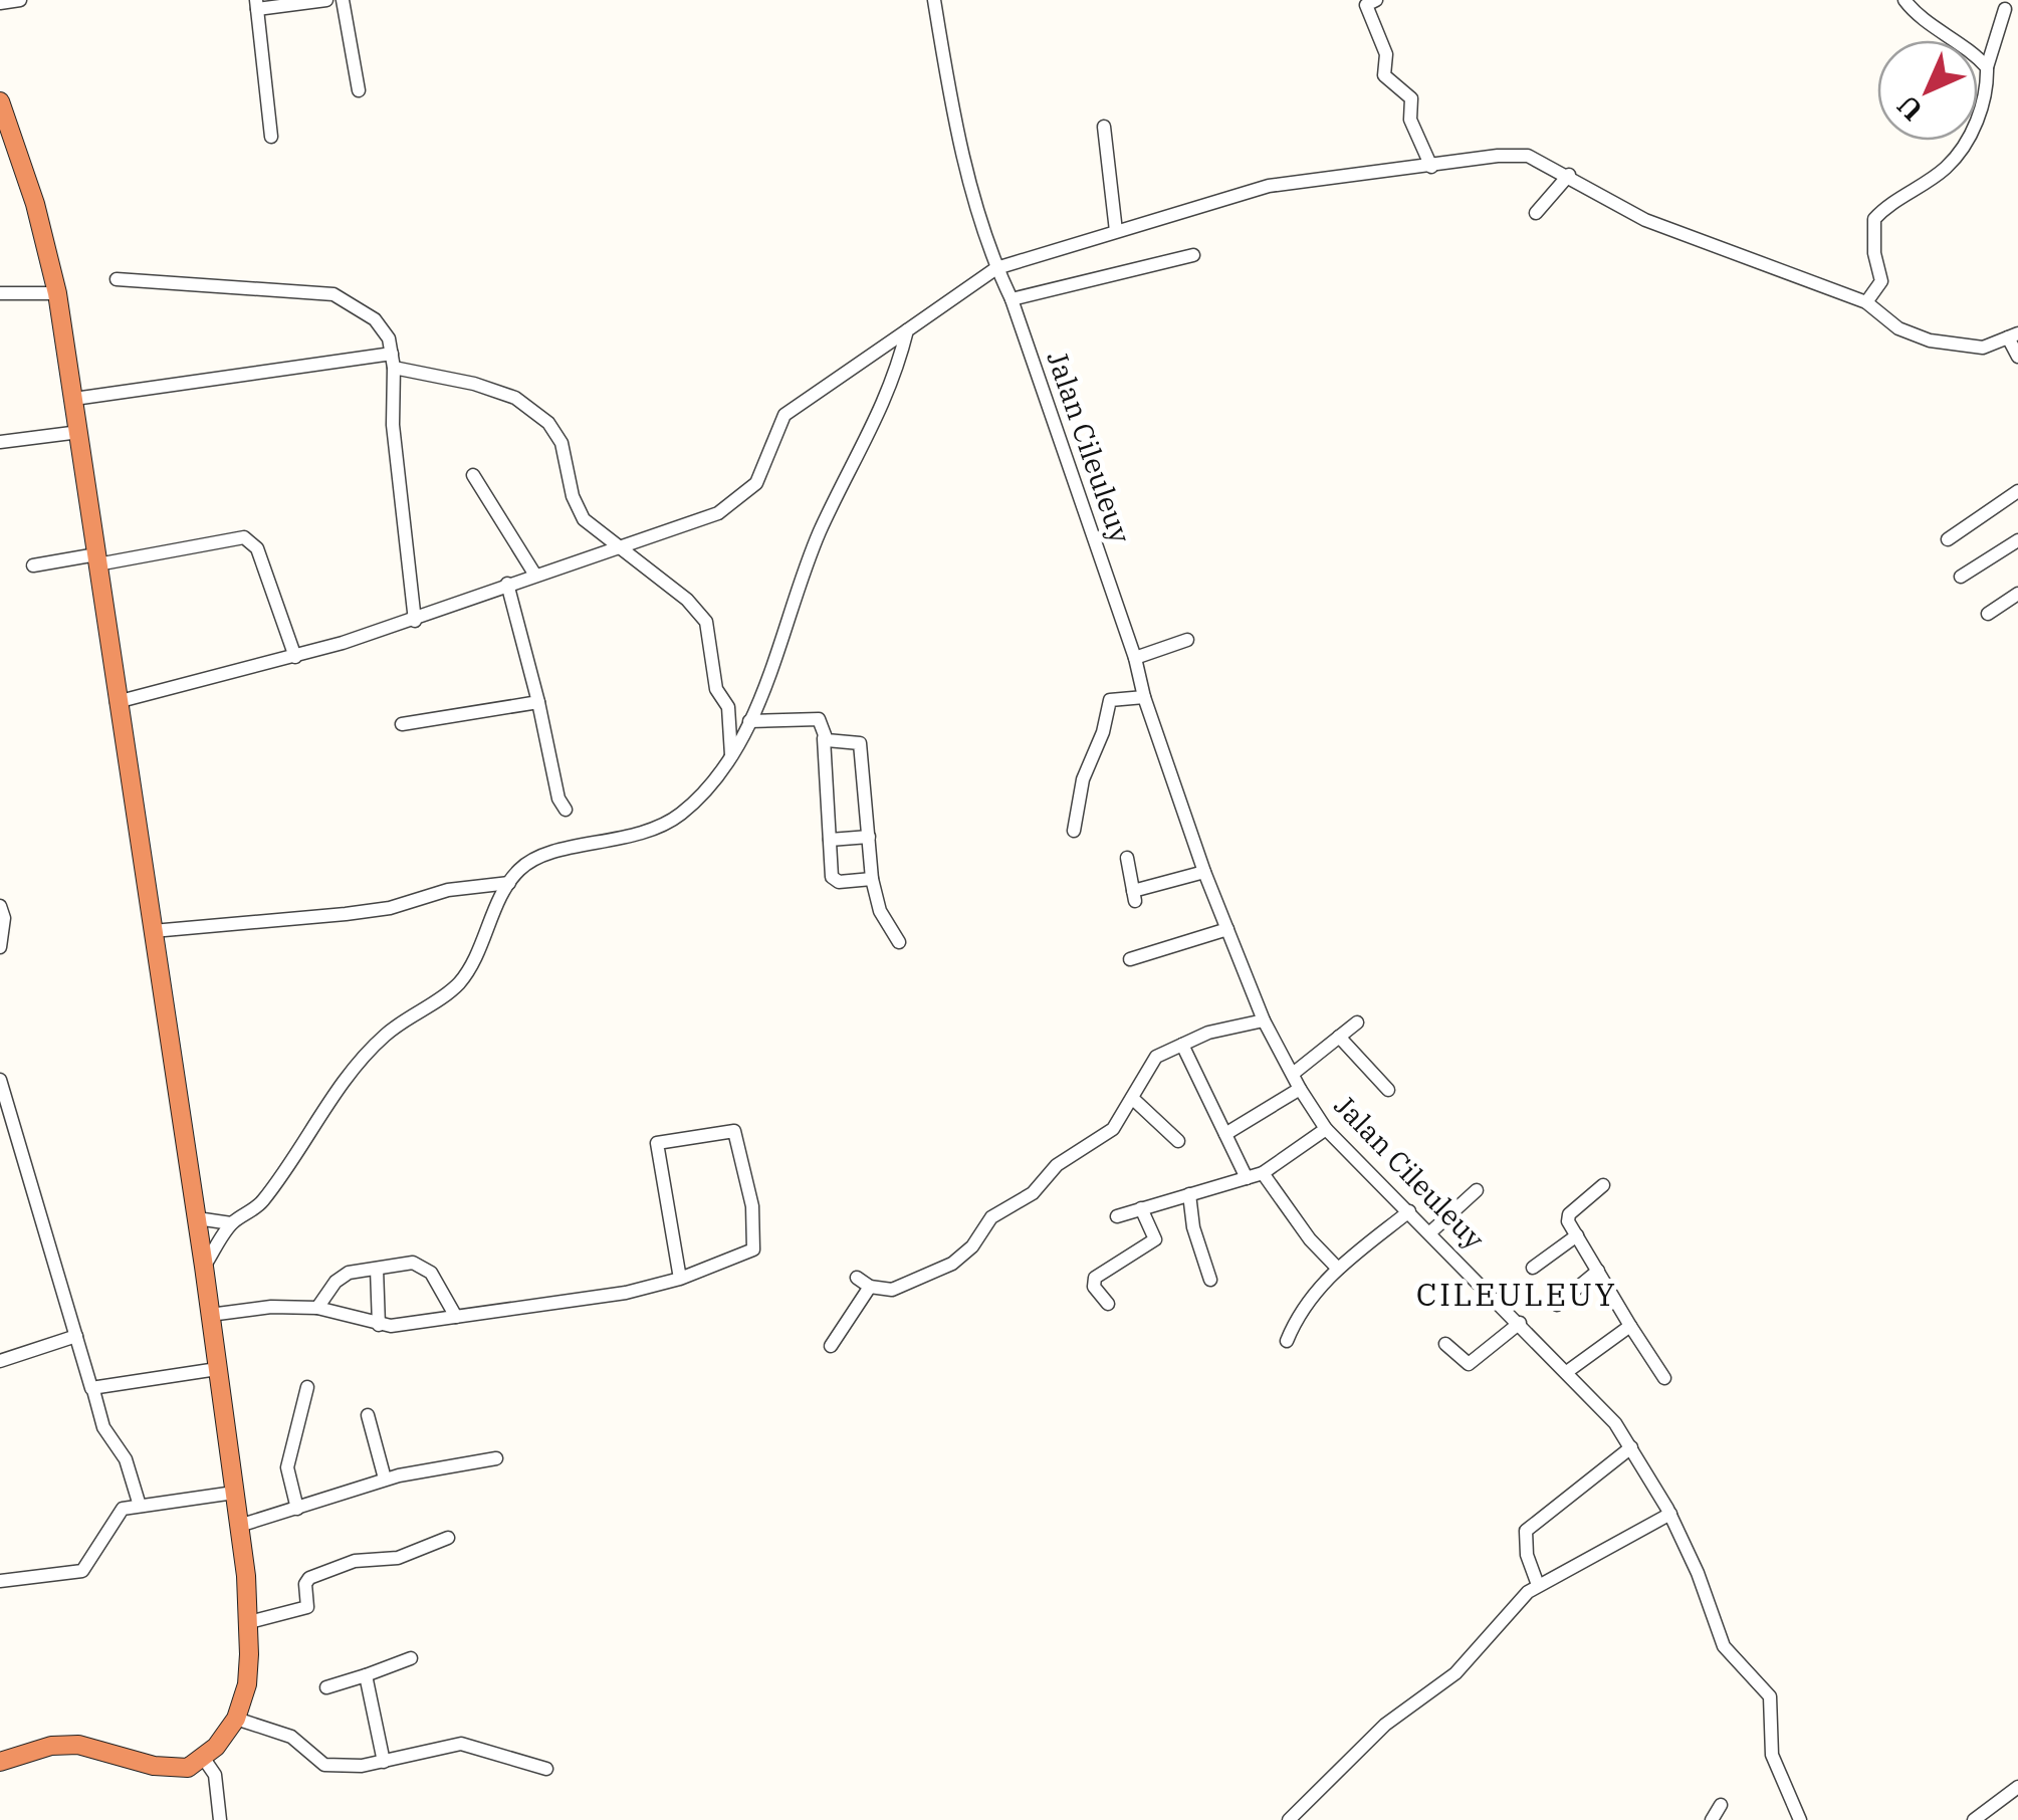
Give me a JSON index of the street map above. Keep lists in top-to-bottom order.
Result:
{
  "streets": {
    "street": ["Jalan Cileuleuy"]
  },
  "districts": ["CILEULEUY"],
  "north": "bottom left"
}
